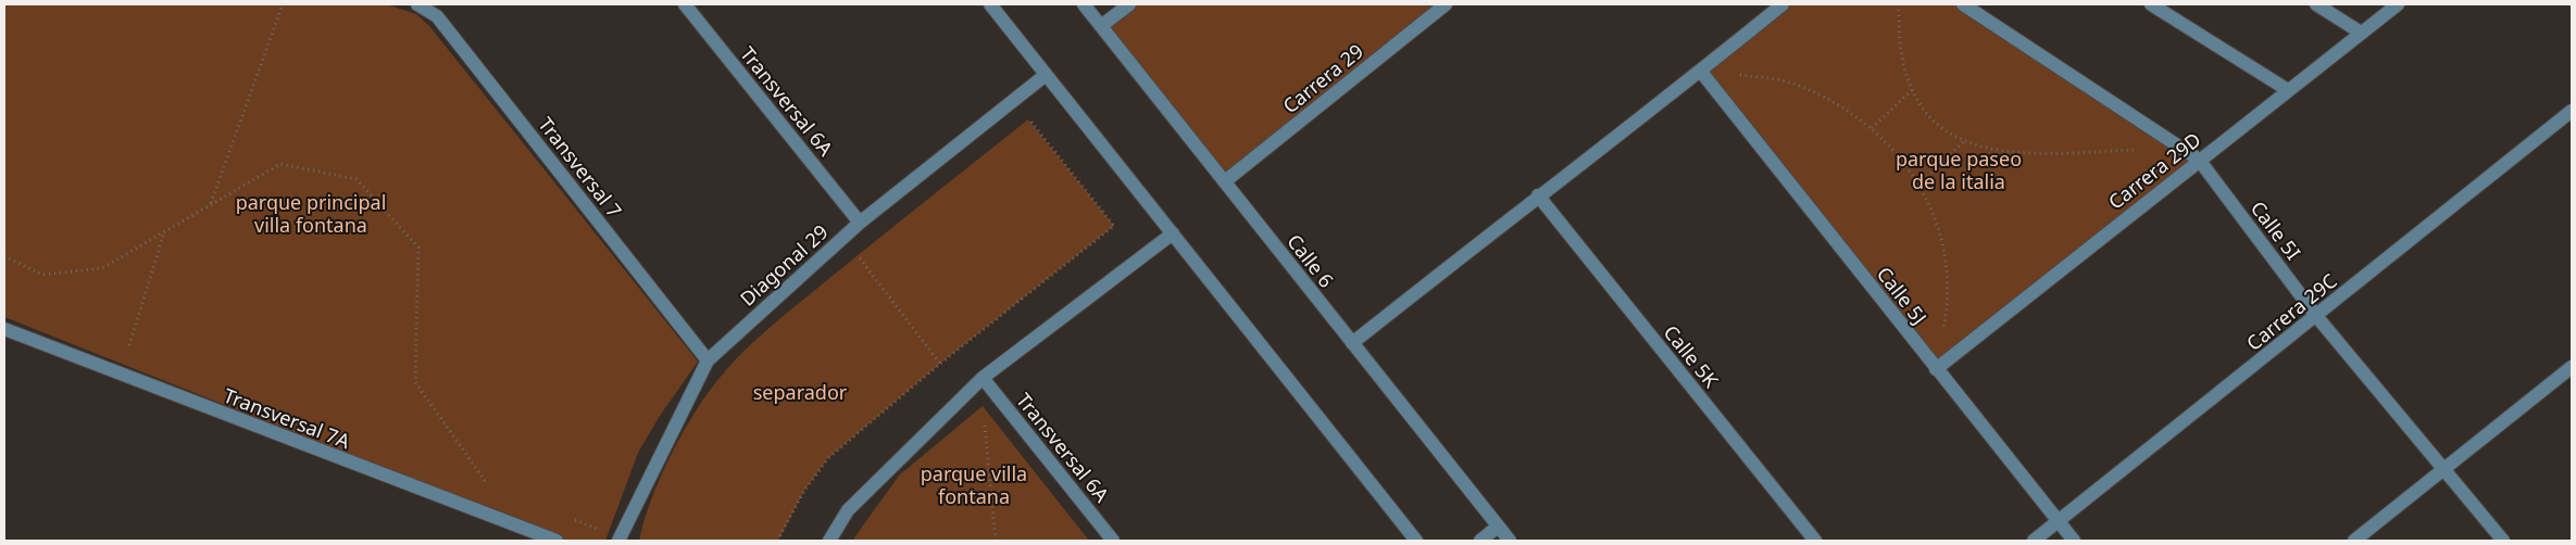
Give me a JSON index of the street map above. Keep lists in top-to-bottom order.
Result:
{
  "streets": {
    "street": [
      "Carrera 29",
      "Transversal 6A",
      "Transversal 7",
      "Carrera 29D",
      "Calle 5I",
      "Calle 6",
      "Diagonal 29",
      "Calle 5J",
      "Carrera 29C",
      "Calle 5K",
      "Transversal 7A"
    ]
  },
  "crossings": [
    ["Carrera 29", "Calle 6"],
    ["Transversal 6A", "Diagonal 29"],
    ["Transversal 7", "Diagonal 29"],
    ["Carrera 29D", "Calle 5I"],
    ["Carrera 29D", "Calle 5J"],
    ["Calle 5I", "Carrera 29C"],
    ["Calle 5J", "Carrera 29C"]
  ],
  "parks": [
    "parque paseo de la italia",
    "parque principal villa fontana",
    "separador",
    "parque villa fontana"
  ]
}
